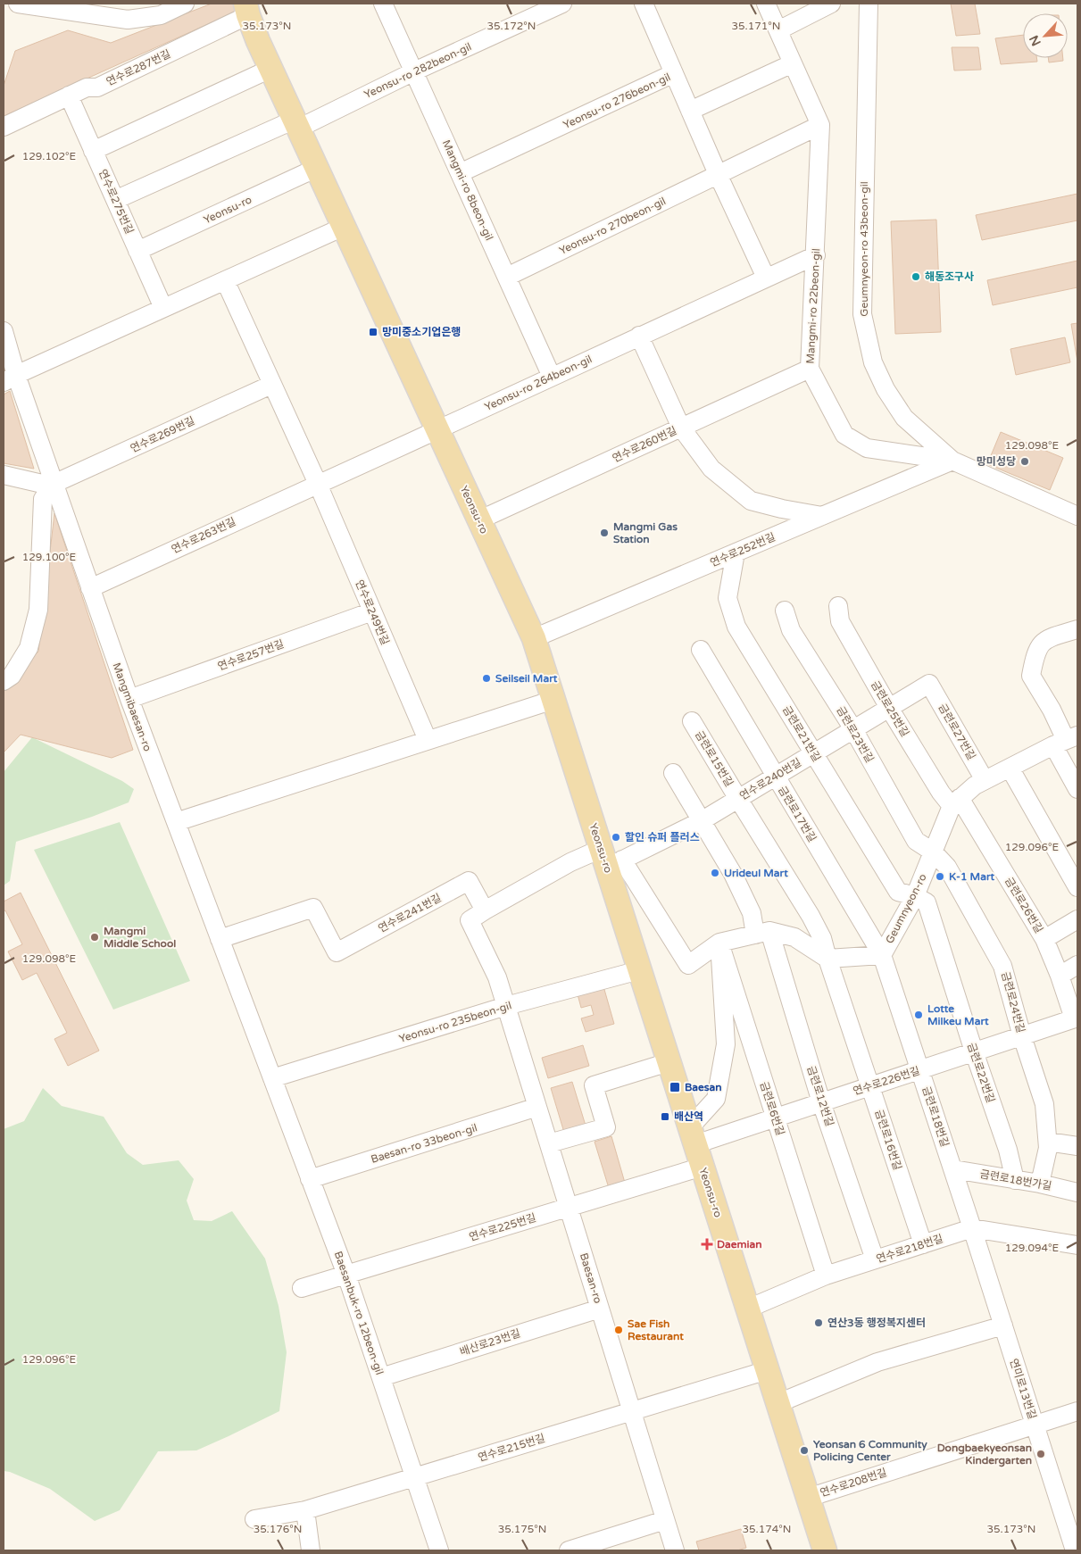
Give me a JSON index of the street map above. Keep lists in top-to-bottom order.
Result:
{
  "streets": {
    "main road": ["Yeonsu-ro"],
    "street": [
      "연수로287번길",
      "Yeonsu-ro 282beon-gil",
      "Yeonsu-ro 276beon-gil",
      "Mangmi-ro 8beon-gil",
      "연수로275번길",
      "Yeonsu-ro 270beon-gil",
      "Geumnyeon-ro 43beon-gil",
      "Mangmi-ro 22beon-gil",
      "Yeonsu-ro 264beon-gil",
      "연수로269번길",
      "연수로260번길",
      "연수로263번길",
      "연수로252번길",
      "연수로249번길",
      "연수로257번길",
      "Mangmibaesan-ro",
      "금련로25번길",
      "금련로27번길",
      "금련로21번길",
      "금련로23번길",
      "금련로15번길",
      "연수로240번길",
      "금련로17번길",
      "금련로26번길",
      "Geumnyeon-ro",
      "연수로241번길",
      "금련로24번길",
      "Yeonsu-ro 235beon-gil",
      "금련로22번길",
      "연수로226번길",
      "금련로12번길",
      "금련로6번길",
      "금련로18번길",
      "금련로16번길",
      "Baesan-ro 33beon-gil",
      "금련로18번가길",
      "연수로225번길",
      "연수로218번길",
      "Baesan-ro",
      "Baesanbuk-ro 12beon-gil",
      "배산로23번길",
      "연미로13번길",
      "연수로215번길",
      "연수로208번길"
    ]
  },
  "crossings": [
    ["연수로287번길", "연수로275번길"],
    ["연수로287번길", "Yeonsu-ro"],
    ["Yeonsu-ro 282beon-gil", "Mangmi-ro 8beon-gil"],
    ["Yeonsu-ro 282beon-gil", "Yeonsu-ro"],
    ["Yeonsu-ro 276beon-gil", "Mangmi-ro 8beon-gil"],
    ["Yeonsu-ro 276beon-gil", "Yeonsu-ro 270beon-gil"],
    ["Mangmi-ro 8beon-gil", "Yeonsu-ro 270beon-gil"],
    ["Mangmi-ro 8beon-gil", "Yeonsu-ro 264beon-gil"],
    ["연수로275번길", "Yeonsu-ro"],
    ["Yeonsu-ro", "Yeonsu-ro 264beon-gil"],
    ["Yeonsu-ro", "연수로260번길"],
    ["Yeonsu-ro", "연수로263번길"],
    ["Yeonsu-ro", "연수로252번길"],
    ["Yeonsu-ro", "연수로240번길"],
    ["Yeonsu-ro", "Yeonsu-ro 235beon-gil"],
    ["Yeonsu-ro", "연수로226번길"],
    ["Yeonsu-ro", "연수로225번길"],
    ["Yeonsu-ro", "연수로218번길"],
    ["Yeonsu-ro", "연수로215번길"],
    ["Yeonsu-ro", "연수로208번길"],
    ["Yeonsu-ro 270beon-gil", "Mangmi-ro 22beon-gil"],
    ["Geumnyeon-ro 43beon-gil", "Mangmi-ro 22beon-gil"],
    ["Geumnyeon-ro 43beon-gil", "연수로252번길"],
    ["Mangmi-ro 22beon-gil", "Yeonsu-ro 264beon-gil"],
    ["Mangmi-ro 22beon-gil", "연수로260번길"],
    ["Mangmi-ro 22beon-gil", "연수로252번길"],
    ["Yeonsu-ro 264beon-gil", "연수로263번길"],
    ["연수로269번길", "Mangmibaesan-ro"],
    ["연수로263번길", "연수로249번길"],
    ["연수로263번길", "Mangmibaesan-ro"],
    ["연수로252번길", "금련로21번길"],
    ["연수로249번길", "연수로257번길"],
    ["연수로257번길", "Mangmibaesan-ro"],
    ["Mangmibaesan-ro", "연수로241번길"],
    ["Mangmibaesan-ro", "Yeonsu-ro 235beon-gil"],
    ["Mangmibaesan-ro", "Baesanbuk-ro 12beon-gil"],
    ["금련로25번길", "연수로240번길"],
    ["금련로25번길", "금련로26번길"],
    ["금련로25번길", "Geumnyeon-ro"],
    ["금련로27번길", "연수로240번길"],
    ["금련로21번길", "연수로240번길"],
    ["금련로21번길", "Geumnyeon-ro"],
    ["금련로21번길", "금련로22번길"],
    ["금련로23번길", "연수로240번길"],
    ["금련로23번길", "Geumnyeon-ro"],
    ["금련로23번길", "금련로24번길"],
    ["금련로15번길", "연수로240번길"],
    ["금련로15번길", "Geumnyeon-ro"],
    ["금련로15번길", "금련로16번길"],
    ["연수로240번길", "금련로17번길"],
    ["연수로240번길", "금련로12번길"],
    ["금련로17번길", "Geumnyeon-ro"],
    ["금련로17번길", "금련로18번길"],
    ["금련로26번길", "Geumnyeon-ro"],
    ["금련로26번길", "연수로226번길"],
    ["Geumnyeon-ro", "금련로24번길"],
    ["Geumnyeon-ro", "금련로22번길"],
    ["Geumnyeon-ro", "금련로18번길"],
    ["Geumnyeon-ro", "금련로16번길"],
    ["연수로241번길", "Baesan-ro"],
    ["금련로24번길", "연수로226번길"],
    ["금련로24번길", "금련로18번가길"],
    ["Yeonsu-ro 235beon-gil", "Baesan-ro"],
    ["Yeonsu-ro 235beon-gil", "Baesanbuk-ro 12beon-gil"],
    ["금련로22번길", "연수로226번길"],
    ["금련로22번길", "금련로18번가길"],
    ["연수로226번길", "금련로12번길"],
    ["연수로226번길", "금련로6번길"],
    ["연수로226번길", "금련로18번길"],
    ["연수로226번길", "금련로16번길"],
    ["금련로12번길", "연수로218번길"],
    ["금련로6번길", "연수로218번길"],
    ["금련로18번길", "금련로18번가길"],
    ["금련로18번길", "연수로218번길"],
    ["금련로18번길", "연미로13번길"],
    ["금련로16번길", "연수로218번길"],
    ["Baesan-ro 33beon-gil", "Baesan-ro"],
    ["Baesan-ro 33beon-gil", "Baesanbuk-ro 12beon-gil"],
    ["연수로225번길", "Baesan-ro"],
    ["연수로225번길", "Baesanbuk-ro 12beon-gil"],
    ["연수로218번길", "연미로13번길"],
    ["Baesan-ro", "배산로23번길"],
    ["Baesan-ro", "연수로215번길"],
    ["Baesanbuk-ro 12beon-gil", "배산로23번길"],
    ["Baesanbuk-ro 12beon-gil", "연수로215번길"],
    ["연미로13번길", "연수로208번길"]
  ],
  "places": {
    "other": [
      "해동조구사",
      "망미성당",
      "Mangmi Gas Station",
      "Seilseil Mart",
      "할인 슈퍼 플러스",
      "Urideul Mart",
      "K-1 Mart",
      "Mangmi Middle School",
      "Lotte Milkeu Mart",
      "연산3동 행정복지센터",
      "Sae Fish Restaurant",
      "Yeonsan 6 Community Policing Center",
      "Dongbaekyeonsan Kindergarten"
    ],
    "transit": ["망미중소기업은행", "Baesan", "배산역"],
    "health": ["Daemian"]
  },
  "north": "bottom left",
  "coordinates": [
    "35.173°N",
    "35.172°N",
    "35.171°N",
    "129.102°E",
    "129.098°E",
    "129.100°E",
    "129.096°E",
    "129.094°E",
    "35.176°N",
    "35.175°N",
    "35.174°N"
  ]
}
